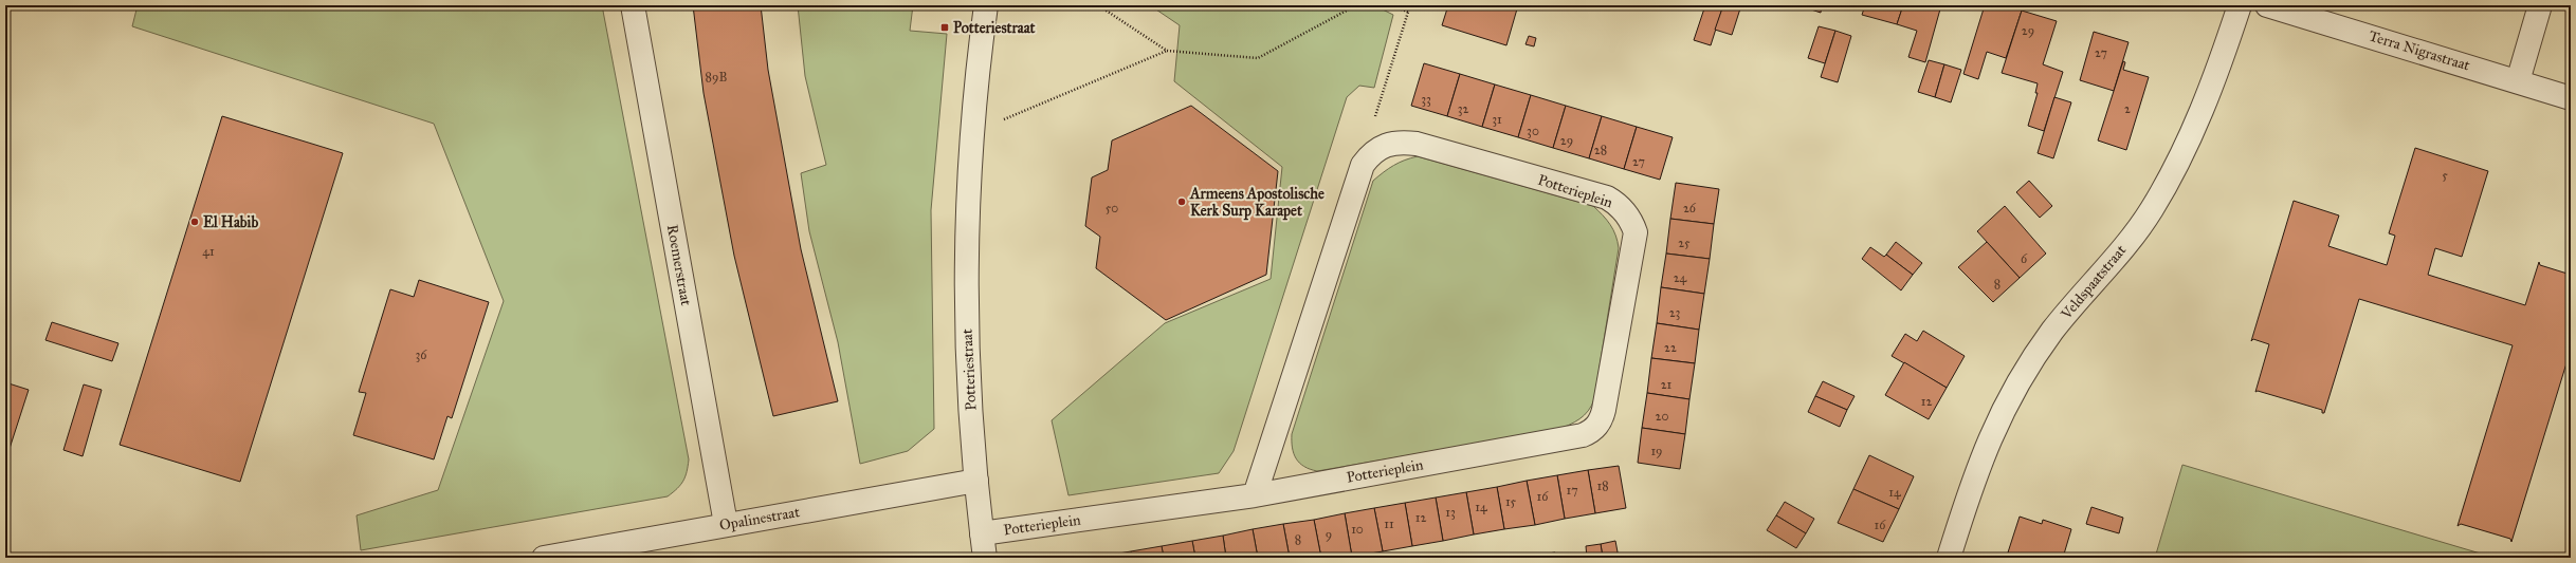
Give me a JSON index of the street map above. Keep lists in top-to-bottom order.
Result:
{
  "streets": {
    "street": [
      "Terra Nigrastraat",
      "Potterieplein",
      "Roemerstraat",
      "Veldspaatstraat",
      "Potteriestraat",
      "Opalinestraat"
    ]
  },
  "crossings": [
    ["Potterieplein", "Potteriestraat"],
    ["Roemerstraat", "Opalinestraat"],
    ["Potteriestraat", "Opalinestraat"]
  ],
  "places": {
    "transit": ["Potteriestraat"],
    "other": ["Armeens Apostolische Kerk Surp Karapet", "El Habib"]
  },
  "house_numbers": [
    "29",
    "27",
    "89B",
    "33",
    "32",
    "2",
    "31",
    "30",
    "29",
    "28",
    "27",
    "5",
    "50",
    "26",
    "25",
    "41",
    "6",
    "24",
    "8",
    "23",
    "22",
    "36",
    "21",
    "12",
    "20",
    "19",
    "18",
    "17",
    "14",
    "16",
    "15",
    "14",
    "13",
    "12",
    "11",
    "16",
    "10",
    "9",
    "8"
  ]
}
